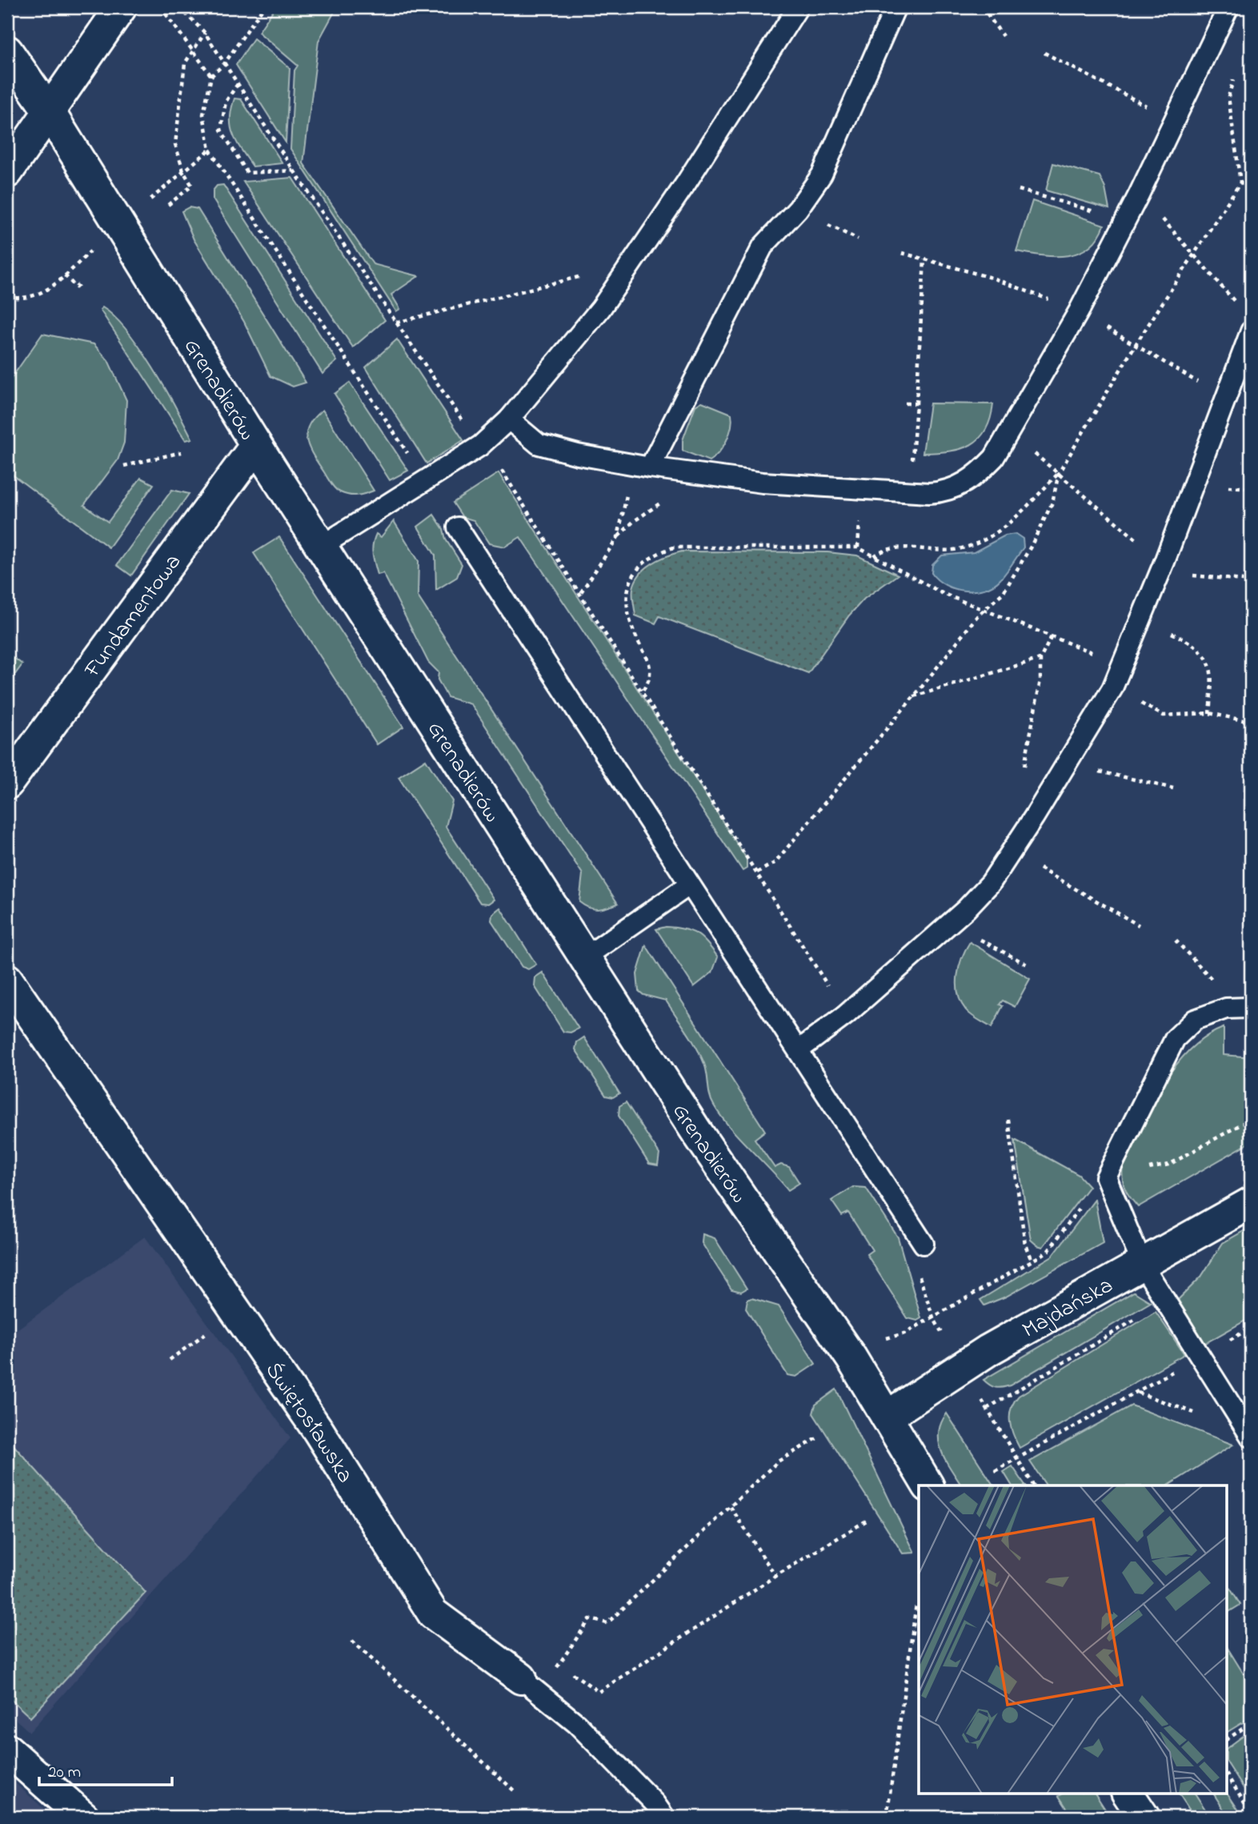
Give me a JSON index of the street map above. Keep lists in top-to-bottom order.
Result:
{
  "streets": {
    "street": [
      "Grenadierów",
      "Fundamentowa",
      "Majdańska",
      "Świętosławska"
    ]
  },
  "crossings": [
    ["Grenadierów", "Fundamentowa"],
    ["Grenadierów", "Majdańska"]
  ],
  "scale_bar": "20 m"
}
